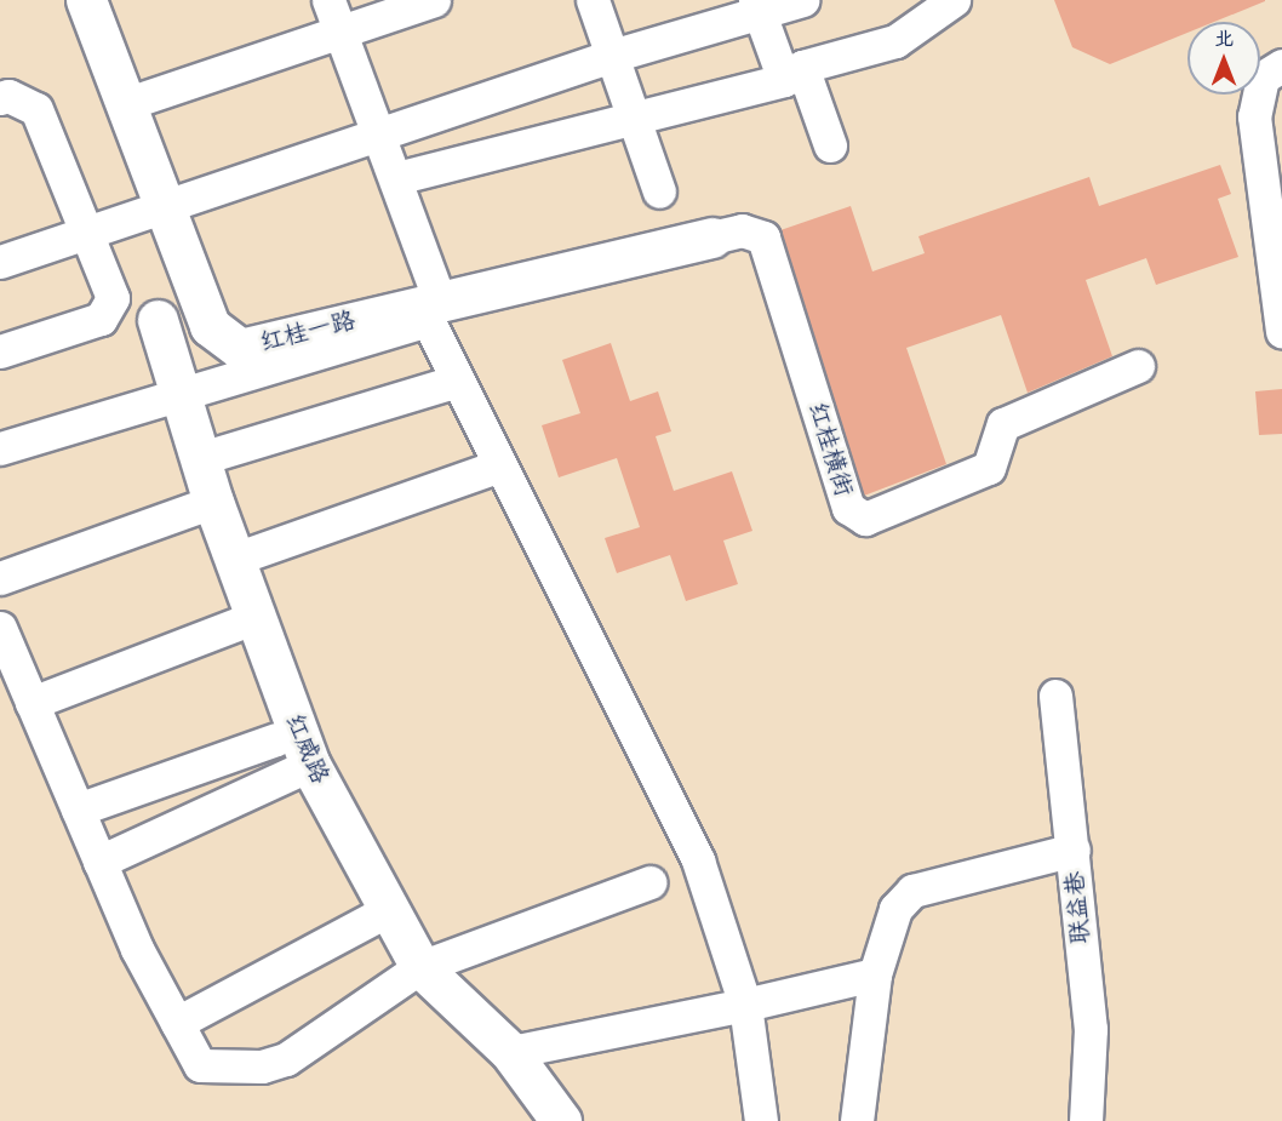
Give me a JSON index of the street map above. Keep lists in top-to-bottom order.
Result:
{
  "streets": {
    "street": [
      "红桂一路",
      "红桂横街",
      "红威路",
      "联益巷"
    ]
  },
  "crossings": [
    ["红桂一路", "红桂横街"]
  ],
  "north": "top"
}
